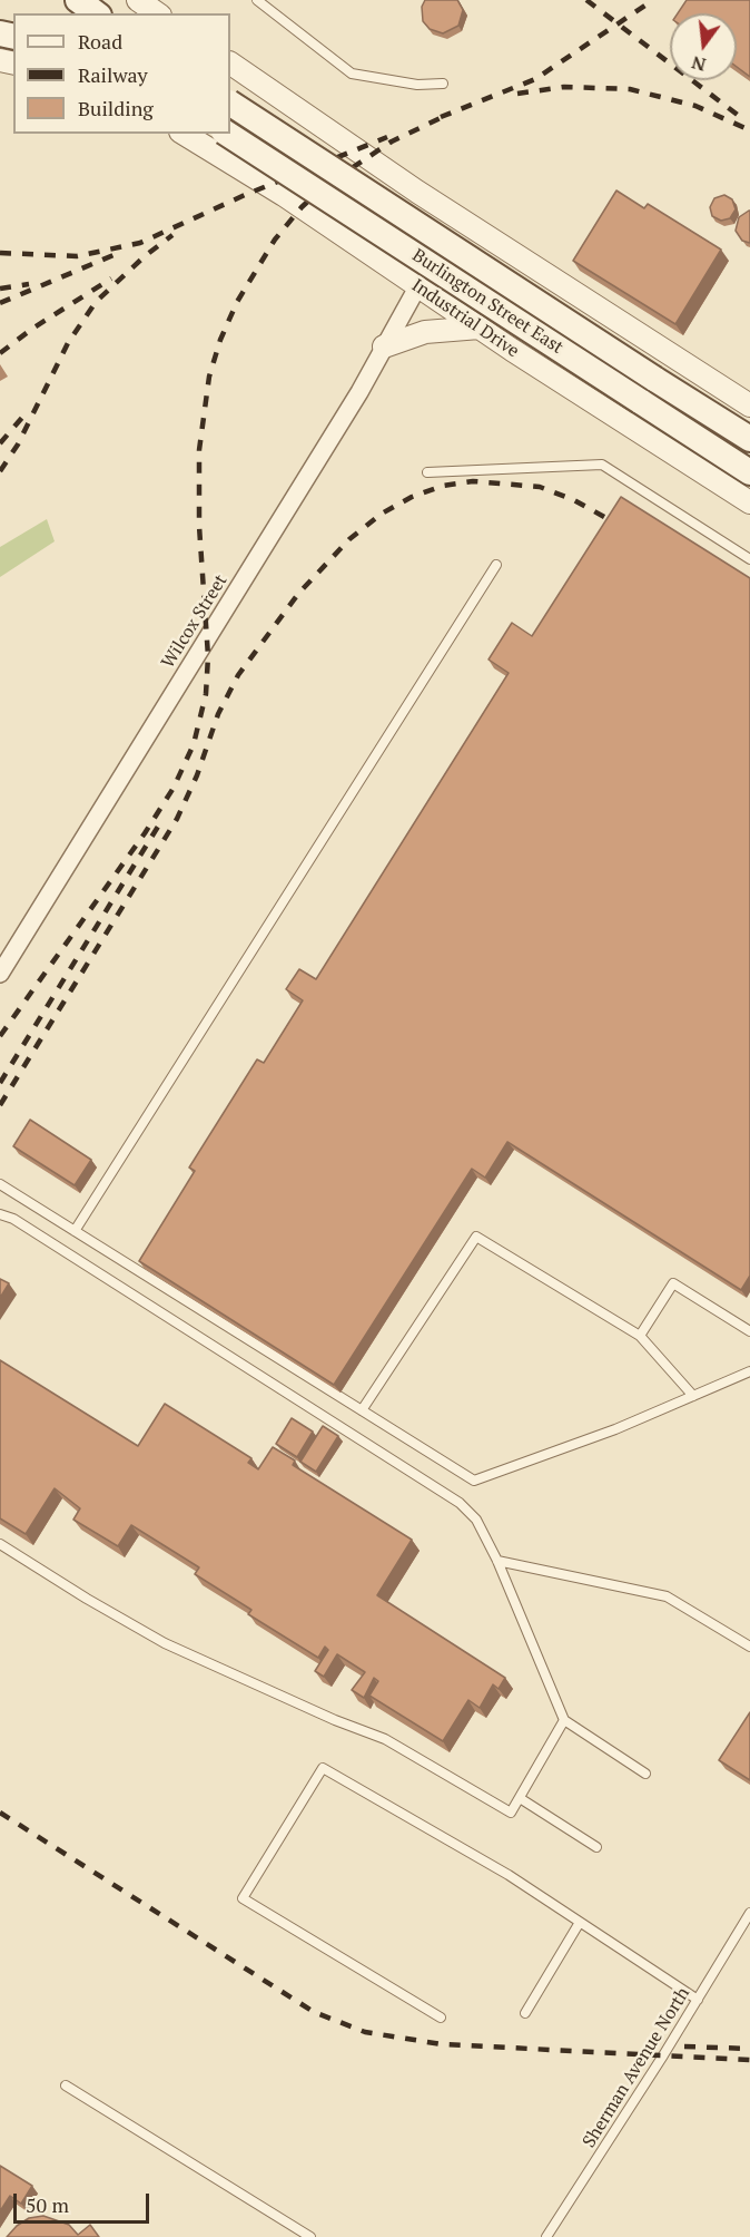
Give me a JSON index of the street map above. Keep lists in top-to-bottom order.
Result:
{
  "streets": {
    "main road": ["Burlington Street East"],
    "street": ["Industrial Drive", "Wilcox Street"],
    "lane": ["Sherman Avenue North"]
  },
  "crossings": [
    ["Industrial Drive", "Wilcox Street"]
  ],
  "legend": ["Road", "Railway", "Building"],
  "scale_bar": "50 m",
  "north": "bottom"
}
